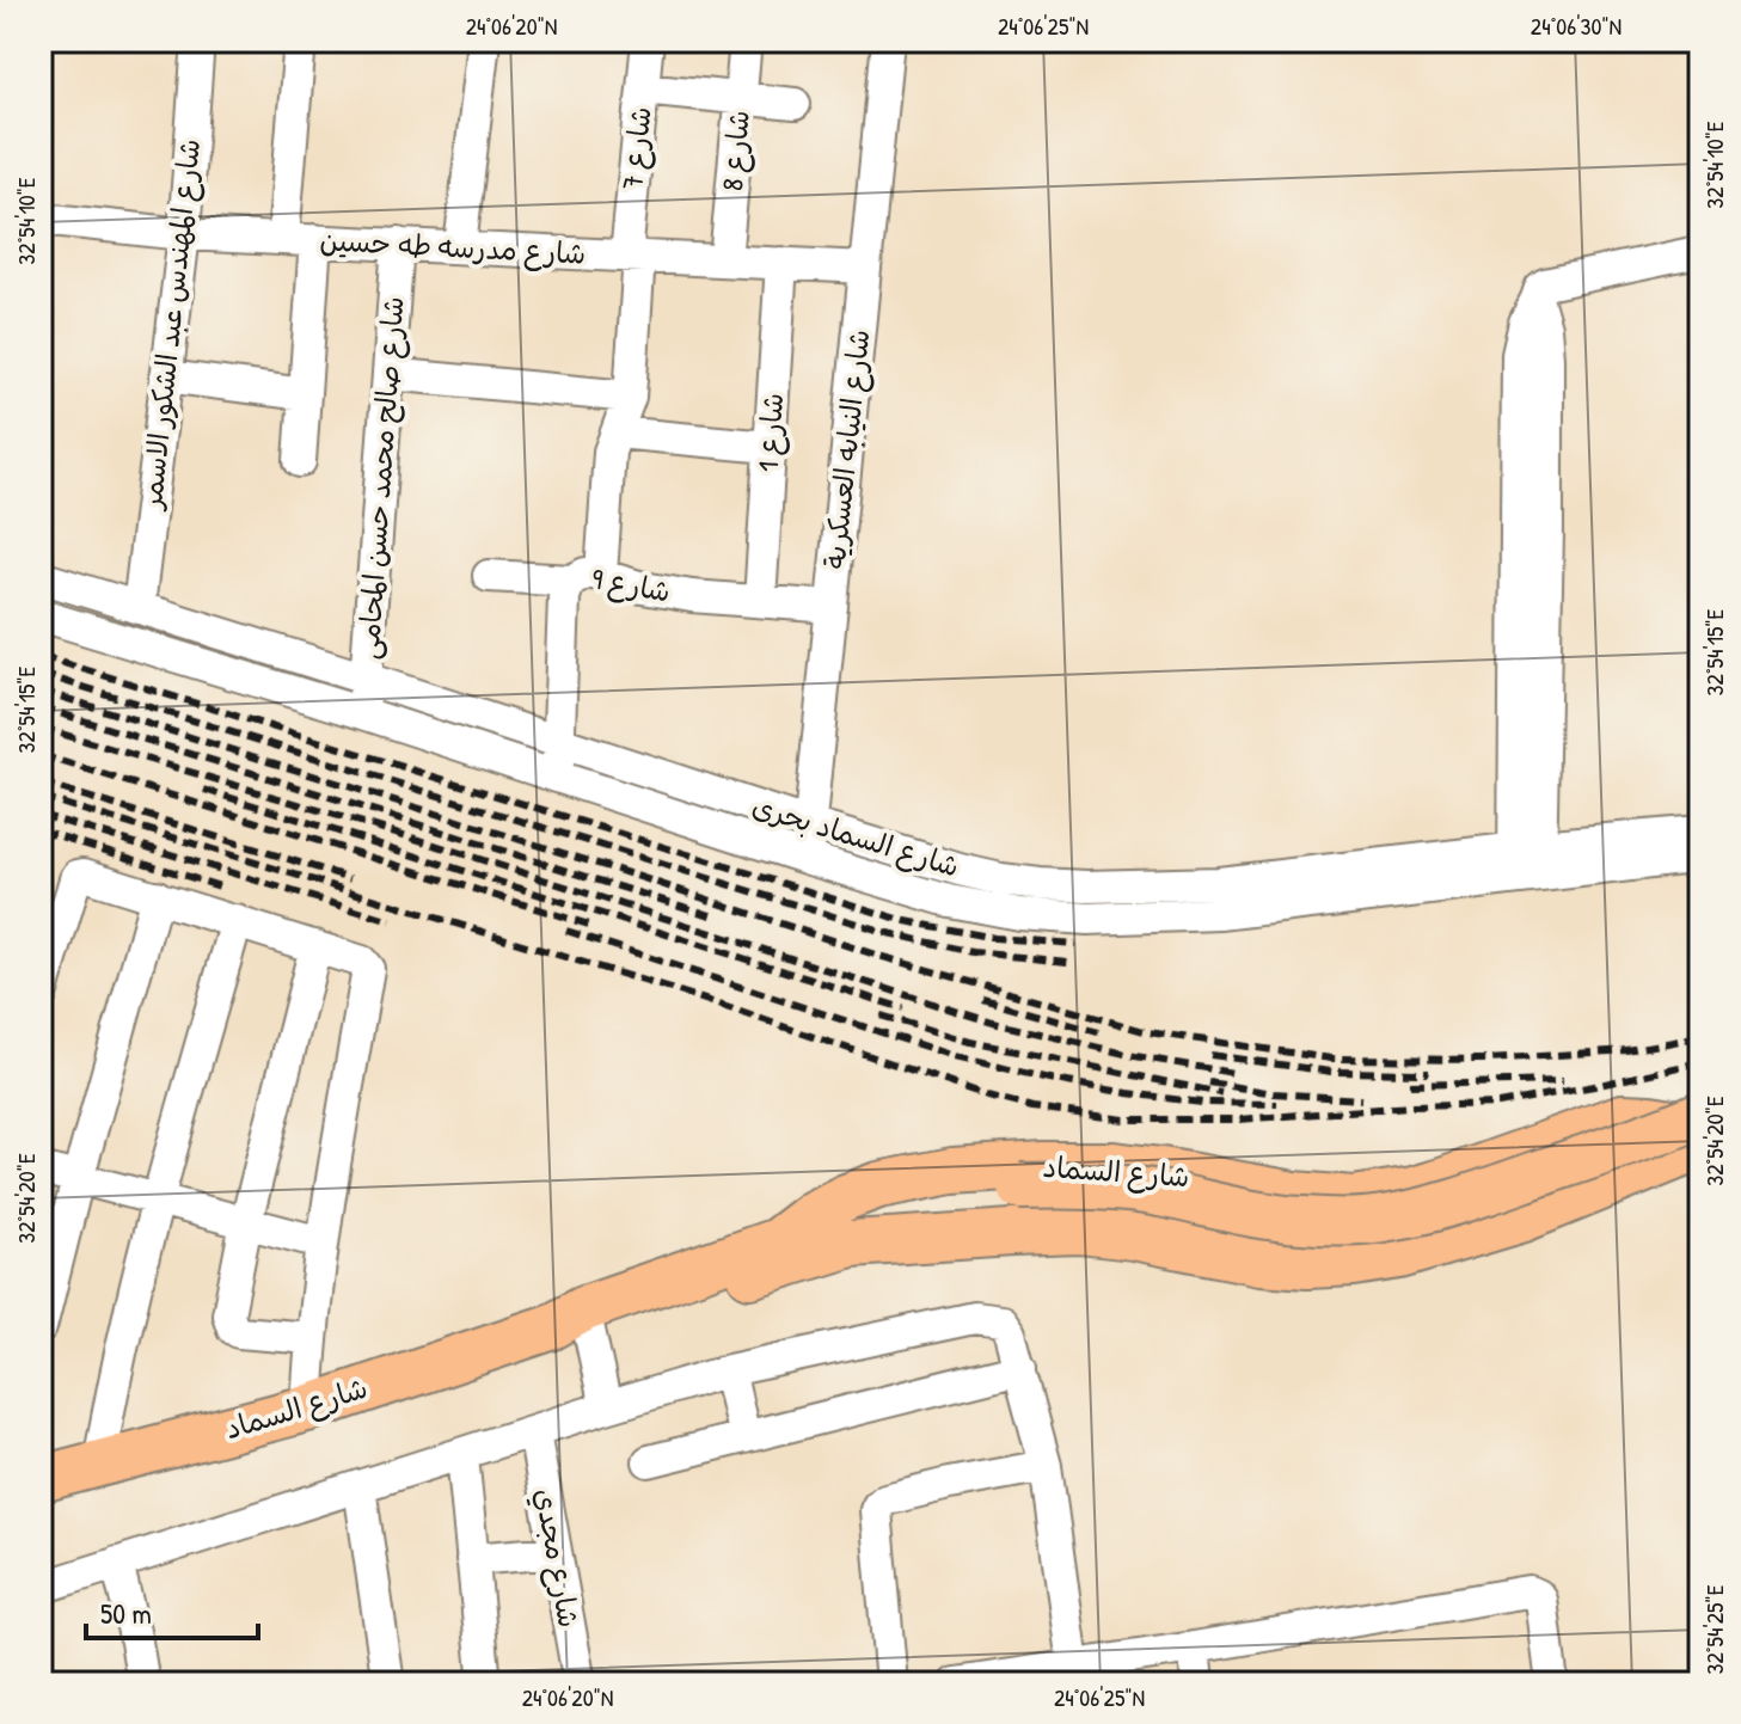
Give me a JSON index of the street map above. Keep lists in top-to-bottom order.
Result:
{
  "streets": {
    "highway": ["شارع السماد"],
    "street": [
      "شارع 7",
      "شارع 8",
      "شارع مدرسه طه حسين",
      "شارع المهندس عبد الشكور الاسمر",
      "شارع 1",
      "شارع النيابه العسكرية",
      "شارع صالح محمد حسن المحامى",
      "شارع 9",
      "شارع السماد بحرى",
      "شارع مجدي"
    ]
  },
  "crossings": [
    ["شارع 7", "شارع مدرسه طه حسين"],
    ["شارع 7", "شارع 9"],
    ["شارع 8", "شارع مدرسه طه حسين"],
    ["شارع مدرسه طه حسين", "شارع المهندس عبد الشكور الاسمر"],
    ["شارع مدرسه طه حسين", "شارع 1"],
    ["شارع مدرسه طه حسين", "شارع النيابه العسكرية"],
    ["شارع مدرسه طه حسين", "شارع صالح محمد حسن المحامى"],
    ["شارع المهندس عبد الشكور الاسمر", "شارع السماد بحرى"],
    ["شارع 1", "شارع 9"],
    ["شارع النيابه العسكرية", "شارع 9"],
    ["شارع النيابه العسكرية", "شارع السماد بحرى"],
    ["شارع صالح محمد حسن المحامى", "شارع السماد بحرى"],
    ["شارع 9", "شارع السماد بحرى"]
  ],
  "scale_bar": "50 m",
  "coordinates": [
    "24°06'20\"N",
    "24°06'25\"N",
    "24°06'30\"N",
    "32°54'10\"E",
    "32°54'15\"E",
    "32°54'20\"E",
    "32°54'25\"E"
  ]
}
